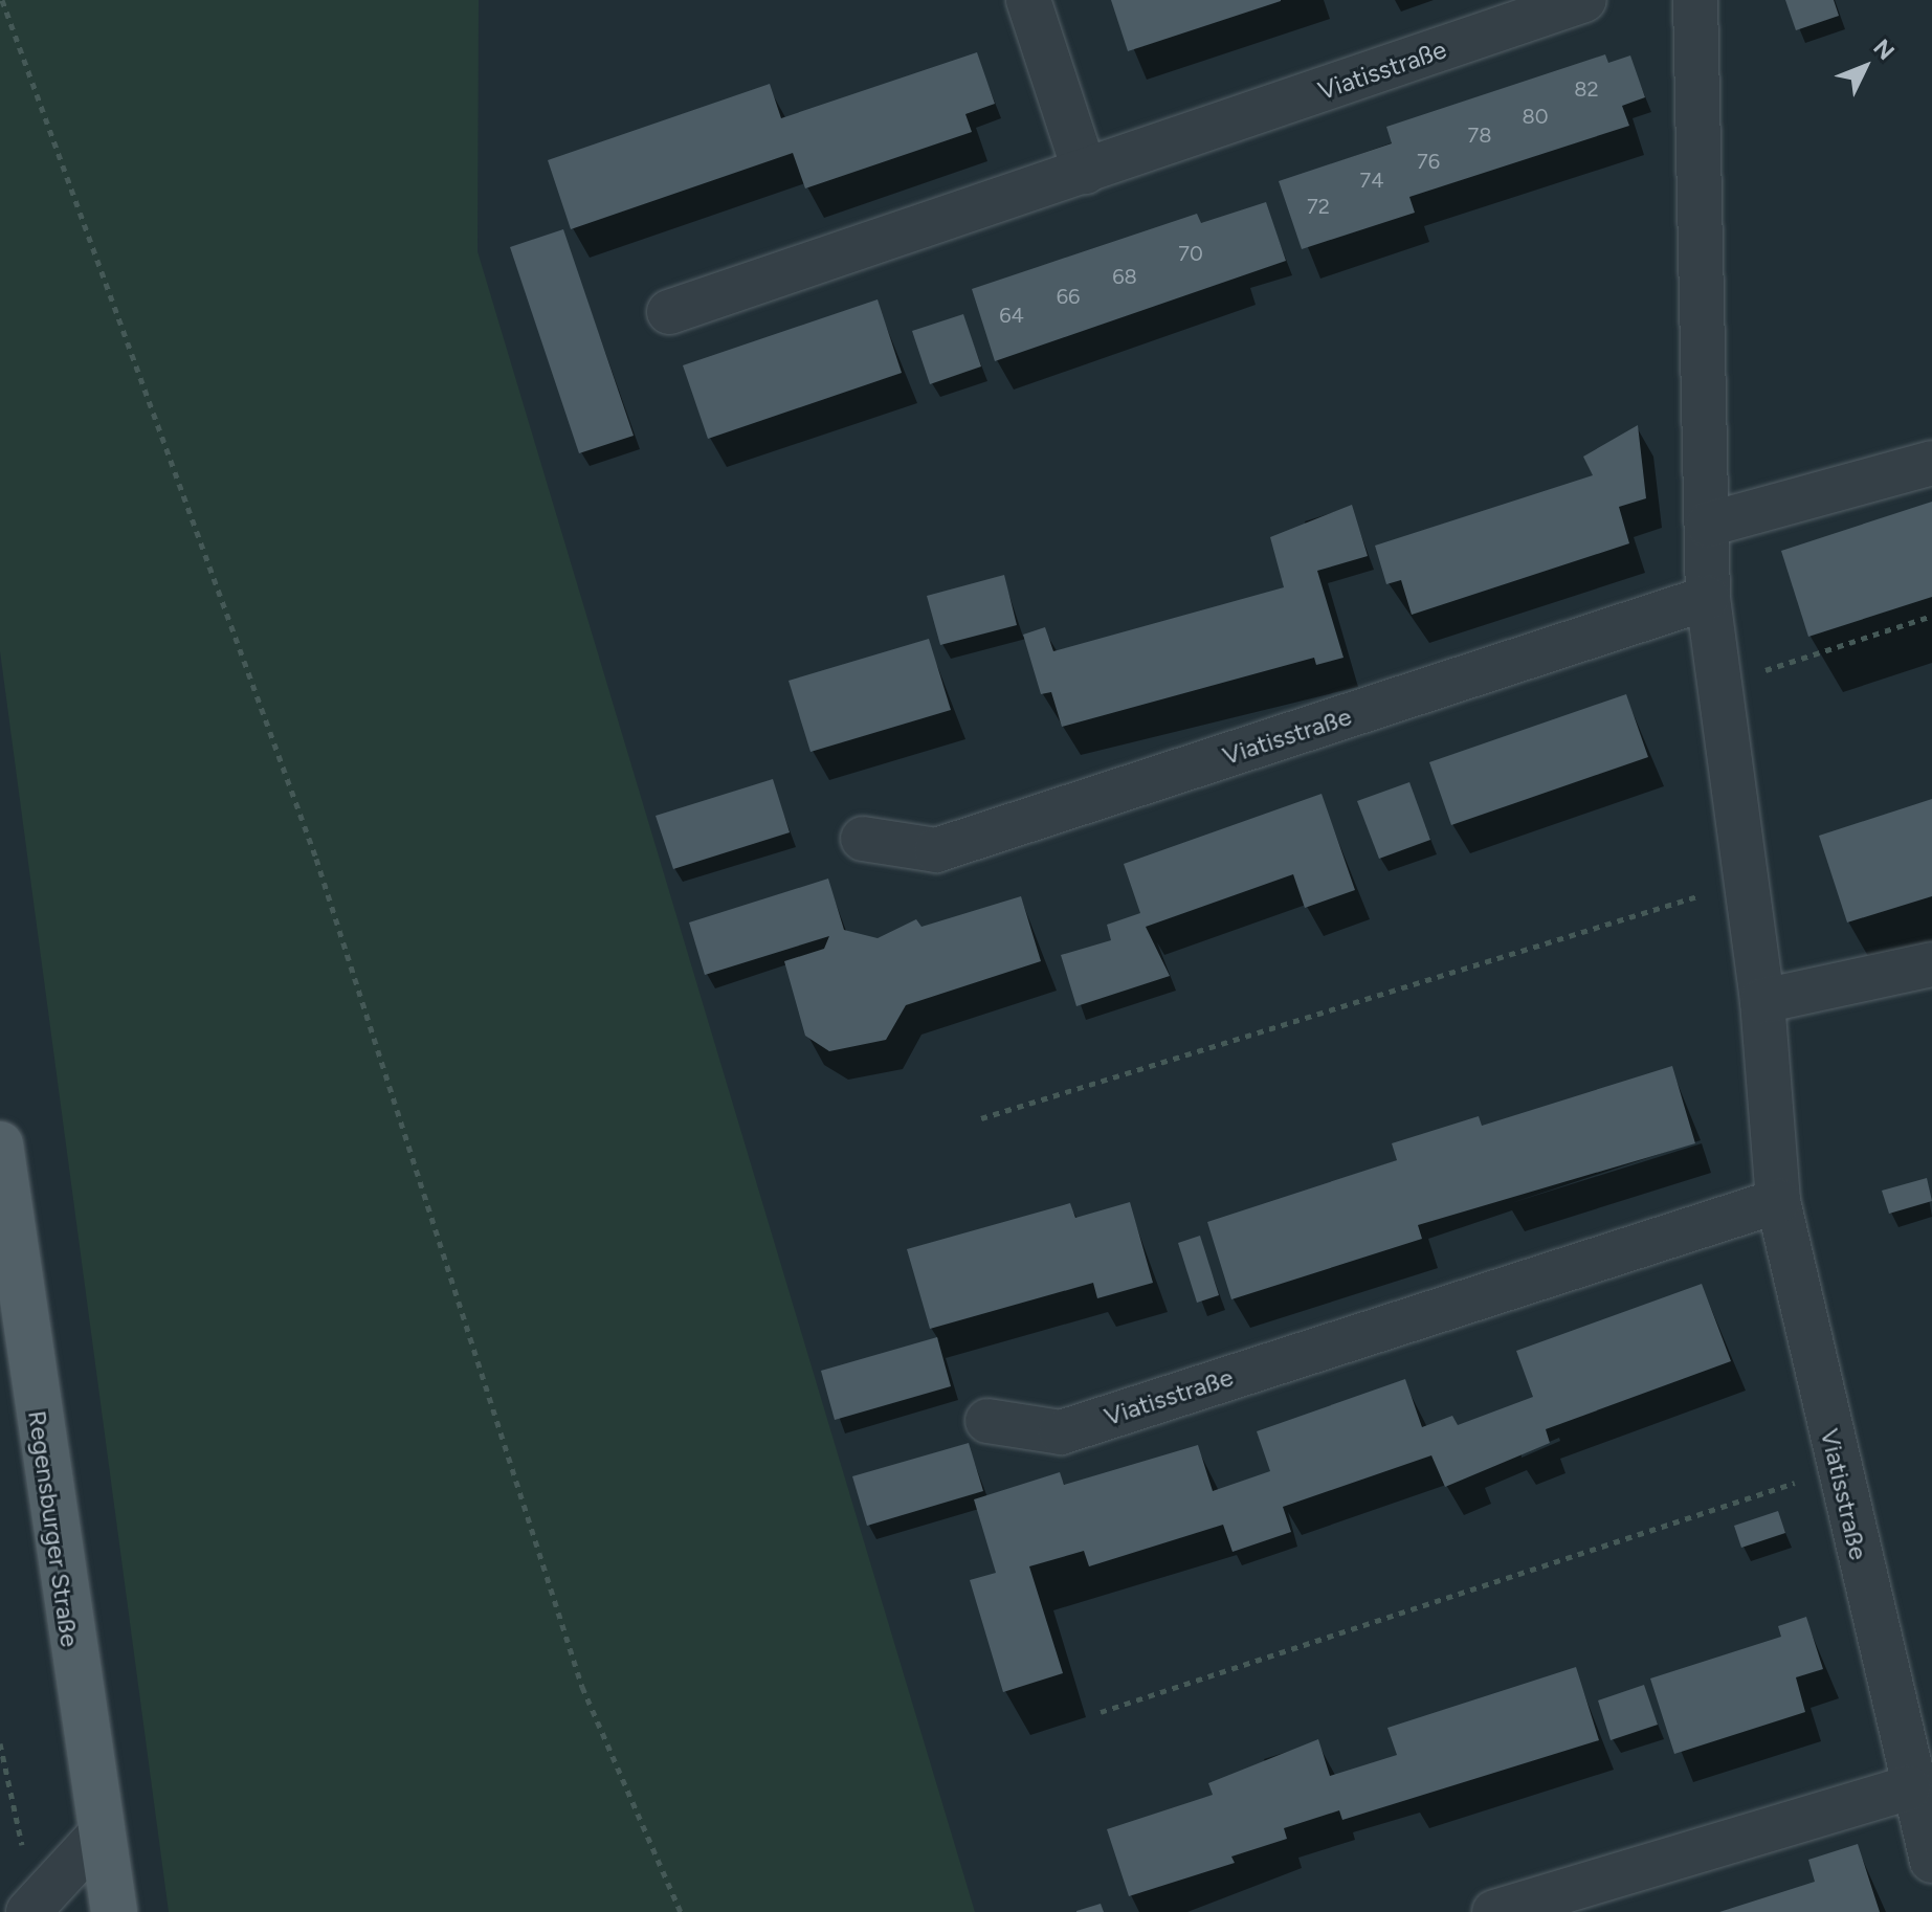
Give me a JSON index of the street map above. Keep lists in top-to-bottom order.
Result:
{
  "streets": {
    "main road": ["Regensburger Straße"],
    "street": ["Viatisstraße"]
  },
  "house_numbers": [
    "82",
    "80",
    "78",
    "76",
    "74",
    "72",
    "70",
    "68",
    "66",
    "64"
  ],
  "north": "top right"
}
